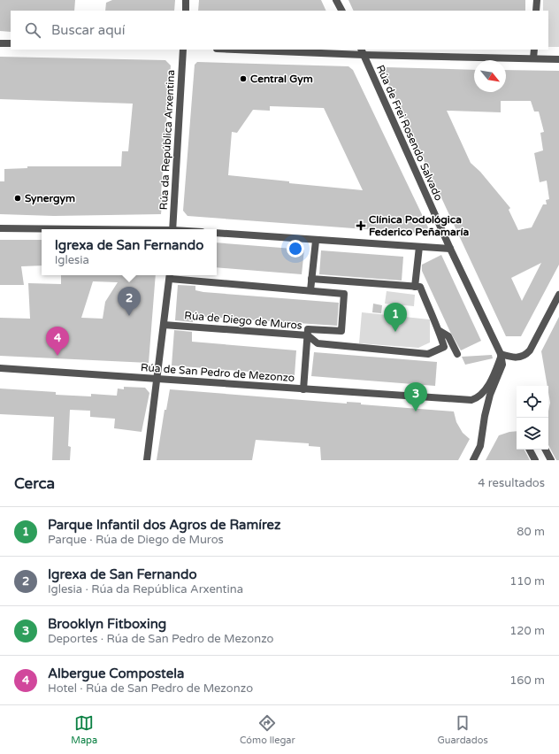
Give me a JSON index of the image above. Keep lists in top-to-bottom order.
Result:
{
  "streets": {
    "street": [
      "Rúa de Frei Rosendo Salvado",
      "Rúa da República Arxentina",
      "Rúa de Diego de Muros",
      "Rúa de San Pedro de Mezonzo"
    ]
  },
  "crossings": [
    ["Rúa de Frei Rosendo Salvado", "Rúa de San Pedro de Mezonzo"]
  ],
  "places": {
    "other": ["Central Gym", "Synergym"],
    "health": ["Clínica Podológica Federico Peñamaría"]
  },
  "north": "bottom right",
  "page": {
    "search": "Buscar aquí",
    "popup": ["Igrexa de San Fernando", "Iglesia"],
    "pins": [
      "2",
      "1",
      "4",
      "3"
    ],
    "heading": ["Cerca", "4 resultados"],
    "list": [
      {
        "mark": "1",
        "name": "Parque Infantil dos Agros de Ramírez",
        "note": "Parque · Rúa de Diego de Muros",
        "value": "80 m"
      },
      {
        "mark": "2",
        "name": "Igrexa de San Fernando",
        "note": "Iglesia · Rúa da República Arxentina",
        "value": "110 m"
      },
      {
        "mark": "3",
        "name": "Brooklyn Fitboxing",
        "note": "Deportes · Rúa de San Pedro de Mezonzo",
        "value": "120 m"
      },
      {
        "mark": "4",
        "name": "Albergue Compostela",
        "note": "Hotel · Rúa de San Pedro de Mezonzo",
        "value": "160 m"
      }
    ],
    "nav": ["Mapa", "Cómo llegar", "Guardados"]
  }
}
